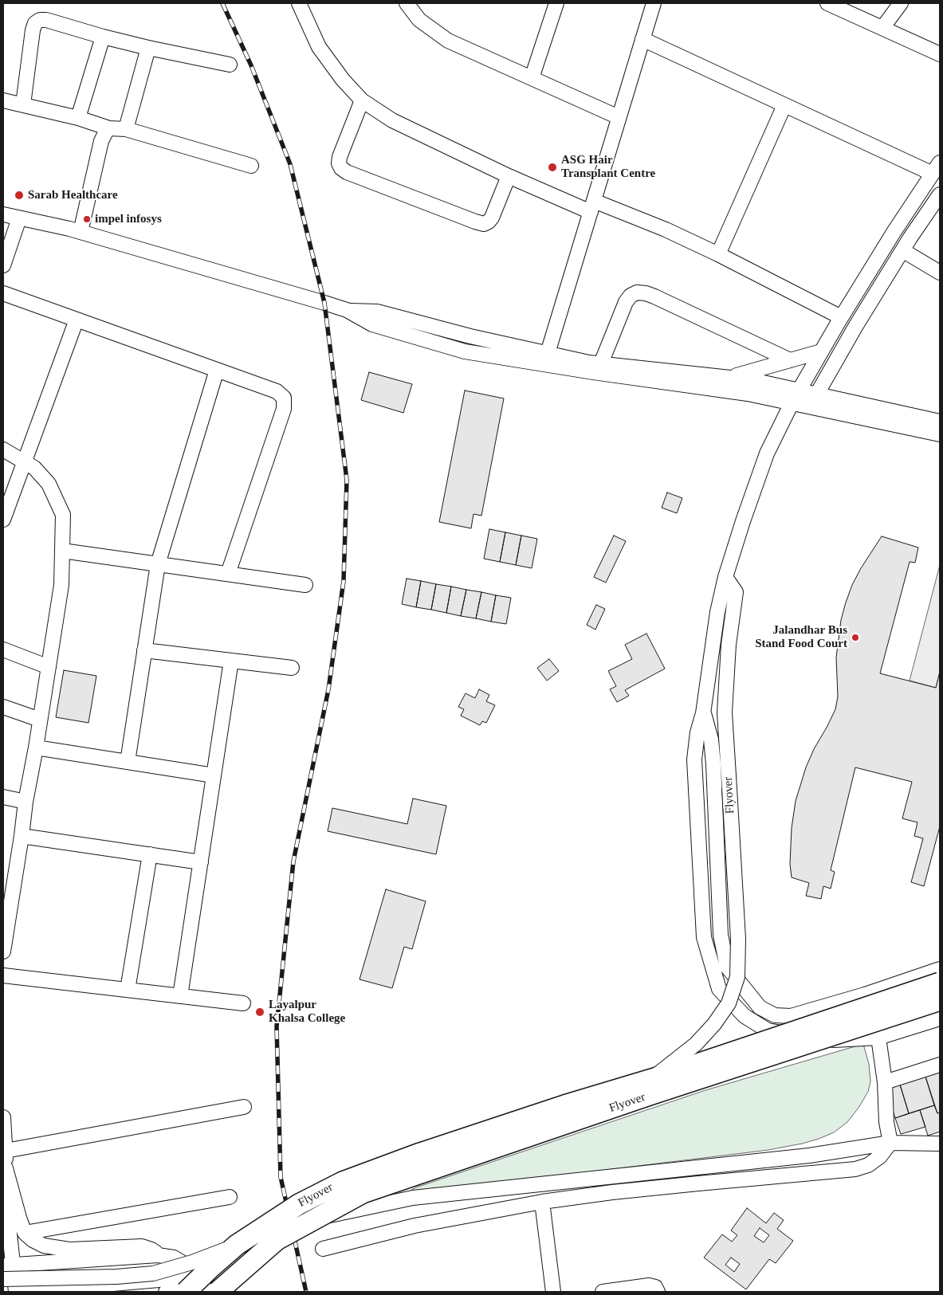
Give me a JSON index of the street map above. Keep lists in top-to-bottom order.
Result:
{
  "streets": {
    "highway": ["Flyover"]
  },
  "places": [
    "ASG Hair Transplant Centre",
    "Sarab Healthcare",
    "impel infosys",
    "Jalandhar Bus Stand Food Court",
    "Layalpur Khalsa College"
  ]
}
